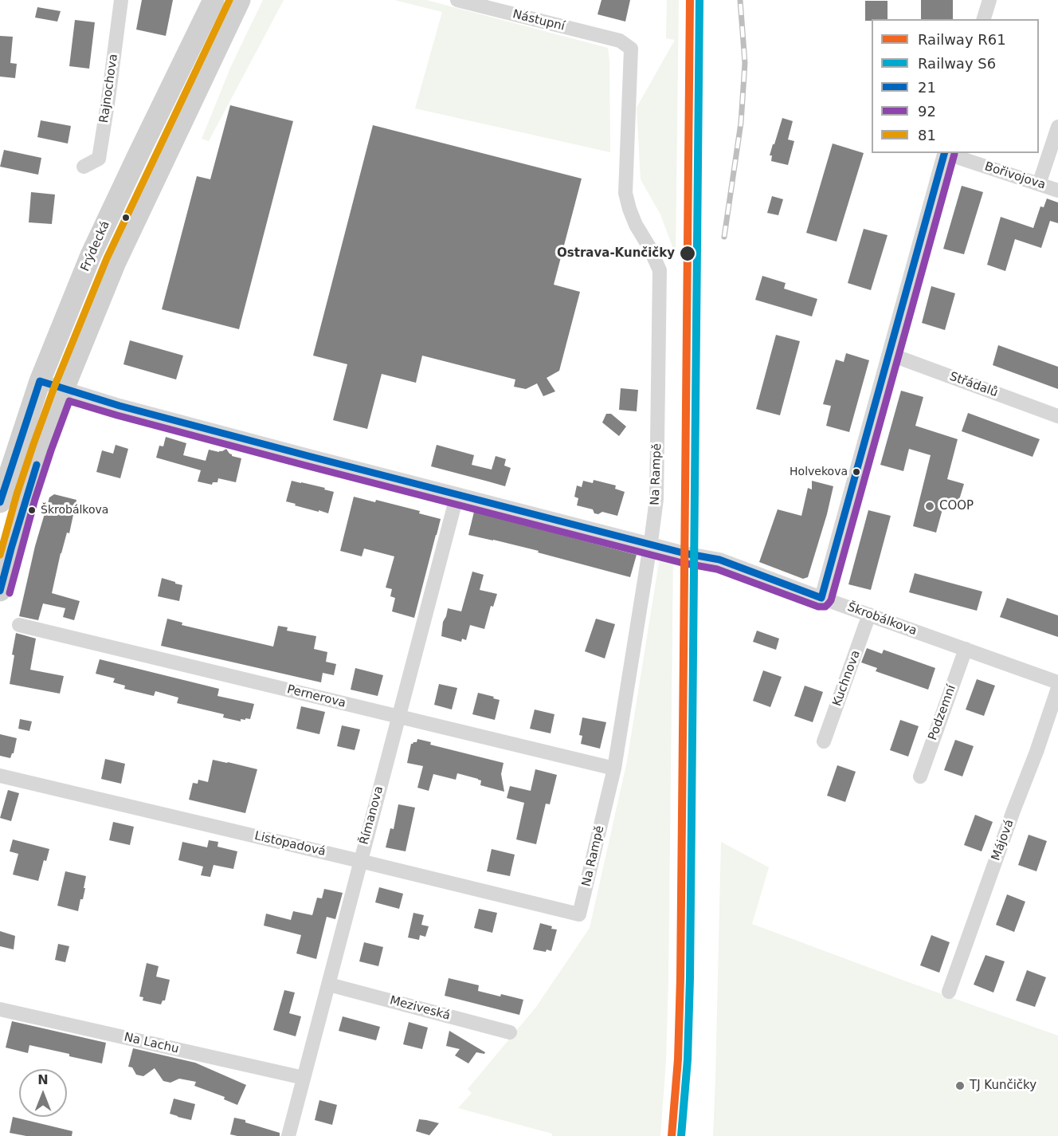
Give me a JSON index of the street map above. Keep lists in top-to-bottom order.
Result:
{
  "streets": {
    "main road": ["Frýdecká"],
    "street": [
      "Nástupní",
      "Rajnochova",
      "Bořivojova",
      "Střádalů",
      "Na Rampě",
      "Škrobálkova",
      "Kuchnova",
      "Pernerova",
      "Podzemní",
      "Římanova",
      "Májová",
      "Listopadová",
      "Meziveská",
      "Na Lachu"
    ]
  },
  "crossings": [
    ["Nástupní", "Na Rampě"],
    ["Frýdecká", "Škrobálkova"],
    ["Na Rampě", "Škrobálkova"],
    ["Na Rampě", "Pernerova"],
    ["Na Rampě", "Listopadová"],
    ["Škrobálkova", "Kuchnova"],
    ["Škrobálkova", "Podzemní"],
    ["Škrobálkova", "Římanova"],
    ["Pernerova", "Římanova"],
    ["Římanova", "Listopadová"],
    ["Římanova", "Meziveská"],
    ["Římanova", "Na Lachu"]
  ],
  "places": [
    "Ostrava-Kunčičky",
    "Holvekova",
    "COOP",
    "Škrobálkova",
    "TJ Kunčičky"
  ],
  "lines": [
    "rail line R61",
    "rail line S6",
    "transit line 81",
    "transit line 21",
    "transit line 92"
  ],
  "legend": [
    "Railway R61",
    "Railway S6",
    "21",
    "92",
    "81"
  ],
  "north": "top"
}
